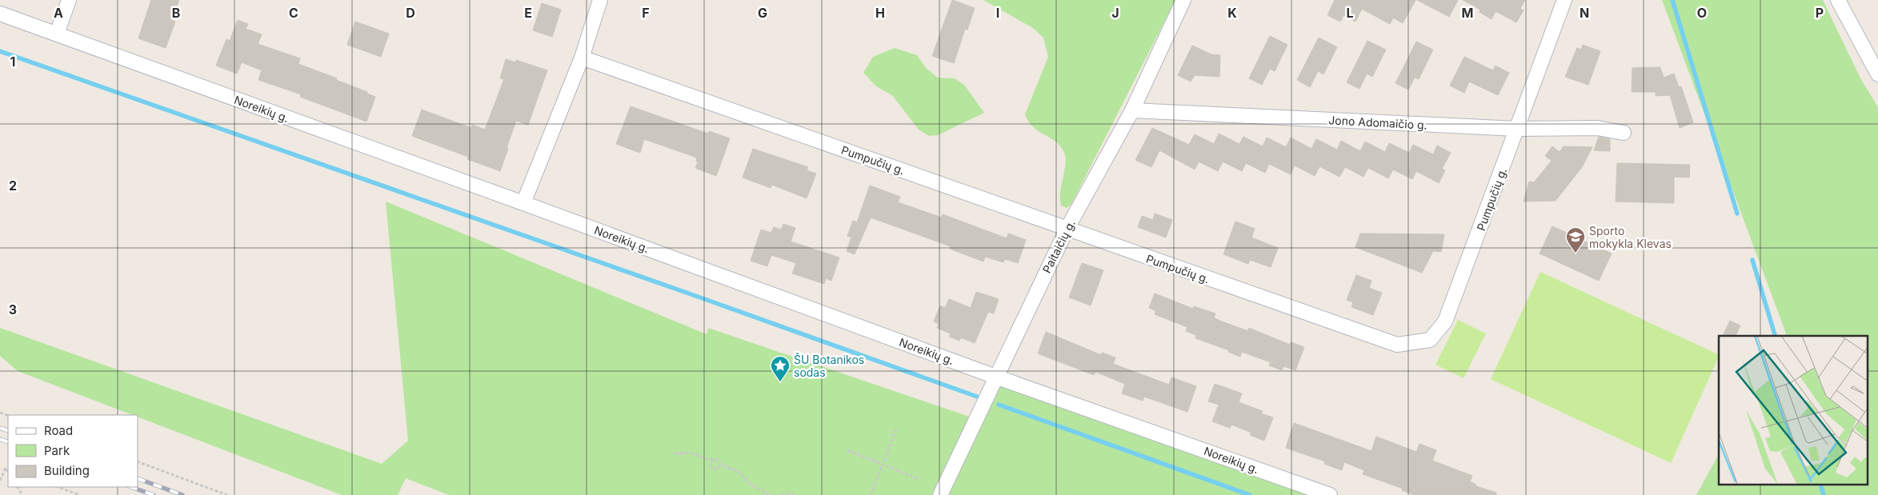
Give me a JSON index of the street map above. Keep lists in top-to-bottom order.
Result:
{
  "streets": {
    "street": [
      "Noreikių g.",
      "Jono Adomaičio g.",
      "Pumpučių g.",
      "Paitaičių g."
    ]
  },
  "crossings": [
    ["Noreikių g.", "Paitaičių g."],
    ["Jono Adomaičio g.", "Pumpučių g."],
    ["Jono Adomaičio g.", "Paitaičių g."],
    ["Pumpučių g.", "Paitaičių g."]
  ],
  "places": {
    "school or university": ["Sporto mokykla Klevas"],
    "place": ["ŠU Botanikos sodas"]
  },
  "legend": ["Road", "Park", "Building"],
  "grid": {
    "columns": [
      "A",
      "B",
      "C",
      "D",
      "E",
      "F",
      "G",
      "H",
      "I",
      "J",
      "K",
      "L",
      "M",
      "N",
      "O",
      "P"
    ],
    "rows": ["1", "2", "3"]
  }
}
